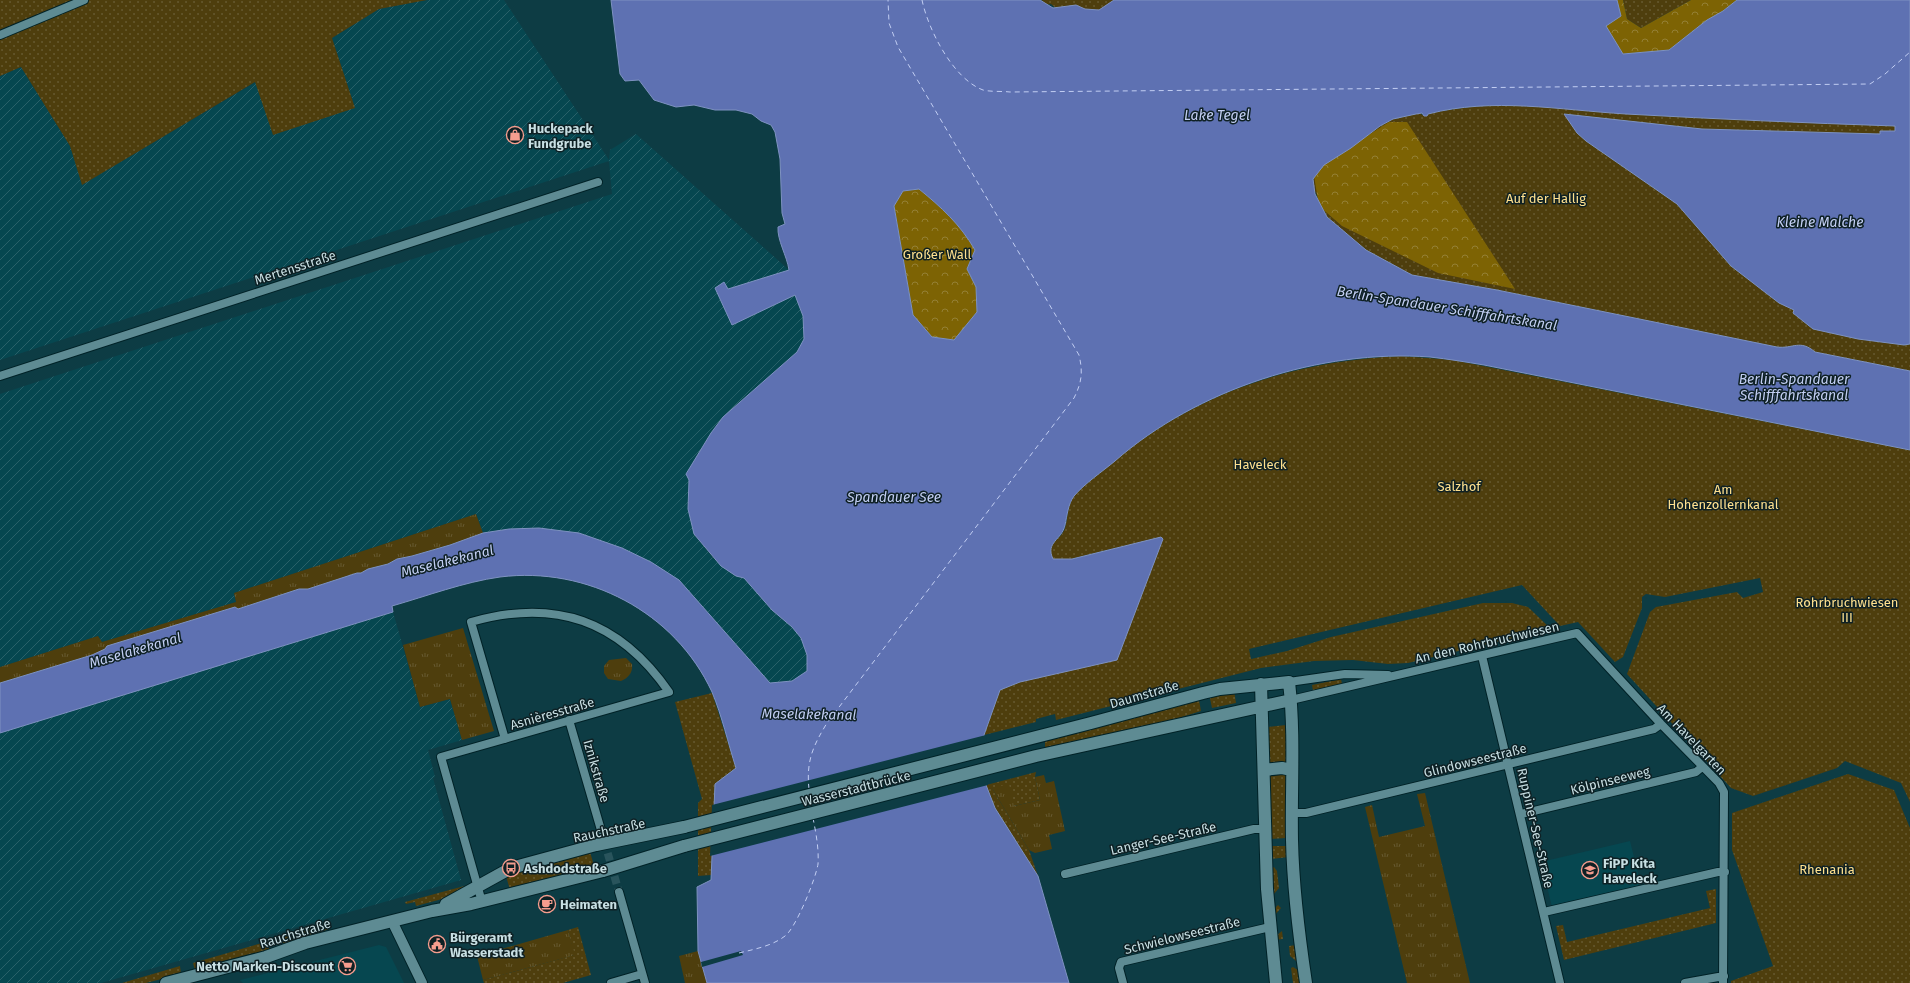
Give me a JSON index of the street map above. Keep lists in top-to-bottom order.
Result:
{
  "streets": {
    "main road": ["Daumstraße", "Wasserstadtbrücke", "Rauchstraße"],
    "street": [
      "Mertensstraße",
      "An den Rohrbruchwiesen",
      "Asnièresstraße",
      "Am Havelgarten",
      "Glindowseestraße",
      "Iznikstraße",
      "Kölpinseeweg",
      "Ruppiner-See-Straße",
      "Langer-See-Straße",
      "Schwielowseestraße"
    ]
  },
  "crossings": [
    ["An den Rohrbruchwiesen", "Daumstraße"],
    ["An den Rohrbruchwiesen", "Am Havelgarten"],
    ["An den Rohrbruchwiesen", "Ruppiner-See-Straße"],
    ["Daumstraße", "Wasserstadtbrücke"],
    ["Asnièresstraße", "Iznikstraße"],
    ["Asnièresstraße", "Rauchstraße"],
    ["Am Havelgarten", "Glindowseestraße"],
    ["Am Havelgarten", "Kölpinseeweg"],
    ["Glindowseestraße", "Ruppiner-See-Straße"],
    ["Kölpinseeweg", "Ruppiner-See-Straße"],
    ["Wasserstadtbrücke", "Rauchstraße"]
  ],
  "water": [
    "Lake Tegel",
    "Kleine Malche",
    "Berlin-Spandauer Schifffahrtskanal",
    "Spandauer See",
    "Maselakekanal"
  ],
  "parks": [
    "Auf der Hallig",
    "Großer Wall",
    "Haveleck",
    "Salzhof",
    "Am Hohenzollernkanal",
    "Rohrbruchwiesen III",
    "Rhenania"
  ],
  "places": {
    "shop": ["Huckepack Fundgrube"],
    "bus stop": ["Ashdodstraße"],
    "school or university": ["FiPP Kita Haveleck"],
    "cafe": ["Heimaten"],
    "public building": ["Bürgeramt Wasserstadt"],
    "supermarket": ["Netto Marken-Discount"]
  }
}
